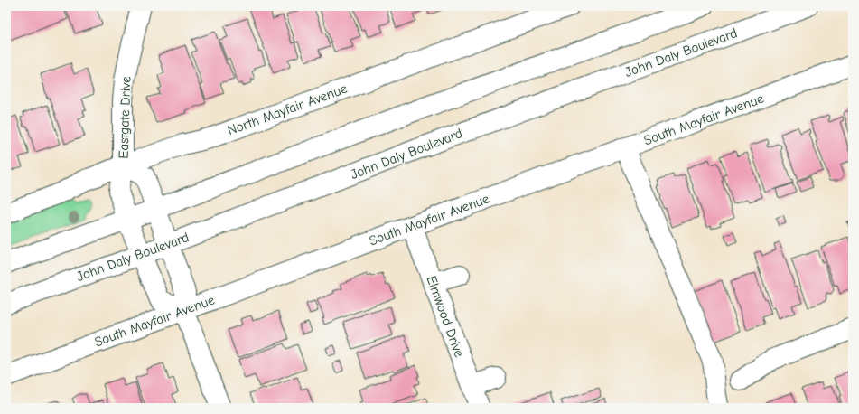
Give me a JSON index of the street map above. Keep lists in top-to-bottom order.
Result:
{
  "streets": {
    "street": [
      "John Daly Boulevard",
      "North Mayfair Avenue",
      "Eastgate Drive",
      "South Mayfair Avenue",
      "Elmwood Drive"
    ]
  },
  "crossings": [
    ["John Daly Boulevard", "Eastgate Drive"],
    ["North Mayfair Avenue", "Eastgate Drive"],
    ["Eastgate Drive", "South Mayfair Avenue"],
    ["South Mayfair Avenue", "Elmwood Drive"]
  ]
}
